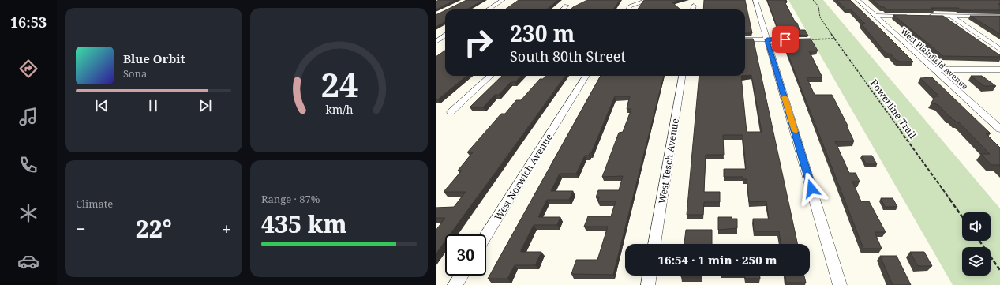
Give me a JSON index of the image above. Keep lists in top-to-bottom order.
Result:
{
  "streets": {
    "street": ["West Plainfield Avenue", "West Tesch Avenue", "West Norwich Avenue"],
    "path": ["Powerline Trail"]
  },
  "page": {
    "tabs": "16:53",
    "turn": ["230 m", "South 80th Street"],
    "song": ["Blue Orbit", "Sona"],
    "tile": [
      "Climate",
      ["Range · 87%", "435 km"]
    ],
    "heat": ["−", "22°", "+"],
    "limit": "30",
    "trip": "16:54 · 1 min · 250 m",
    "gauge": ["24", "km/h"]
  }
}
